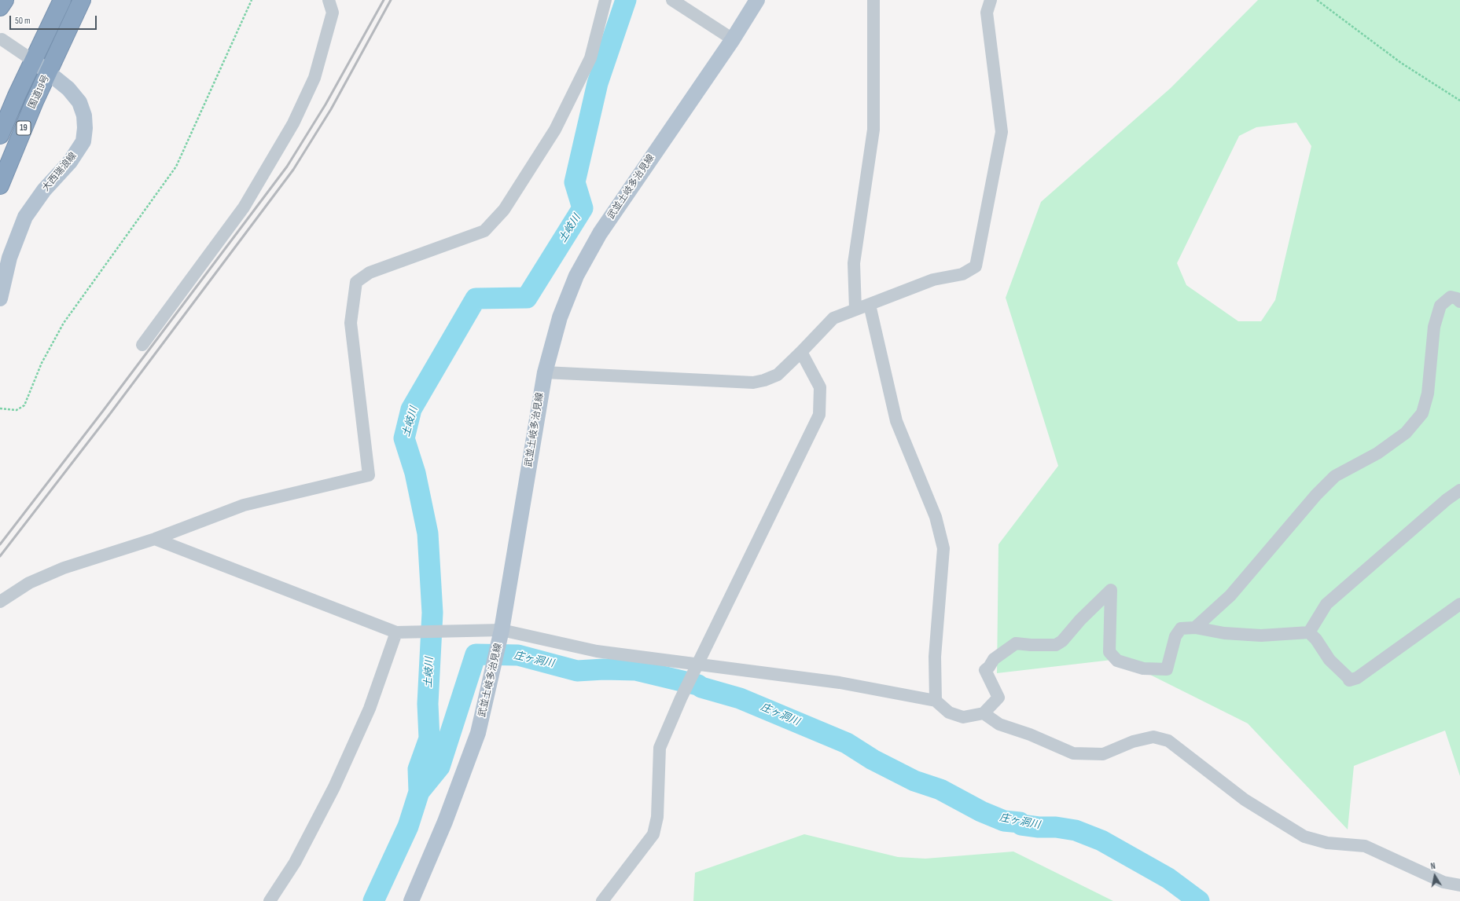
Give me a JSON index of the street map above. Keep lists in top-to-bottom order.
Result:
{
  "streets": {
    "highway": ["国道19号", "19"],
    "main road": ["大西瑞浪線", "武並土岐多治見線"]
  },
  "crossings": [
    ["国道19号", "大西瑞浪線"]
  ],
  "water": ["土岐川", "庄ヶ洞川"],
  "scale_bar": "50 m",
  "north": "top"
}
